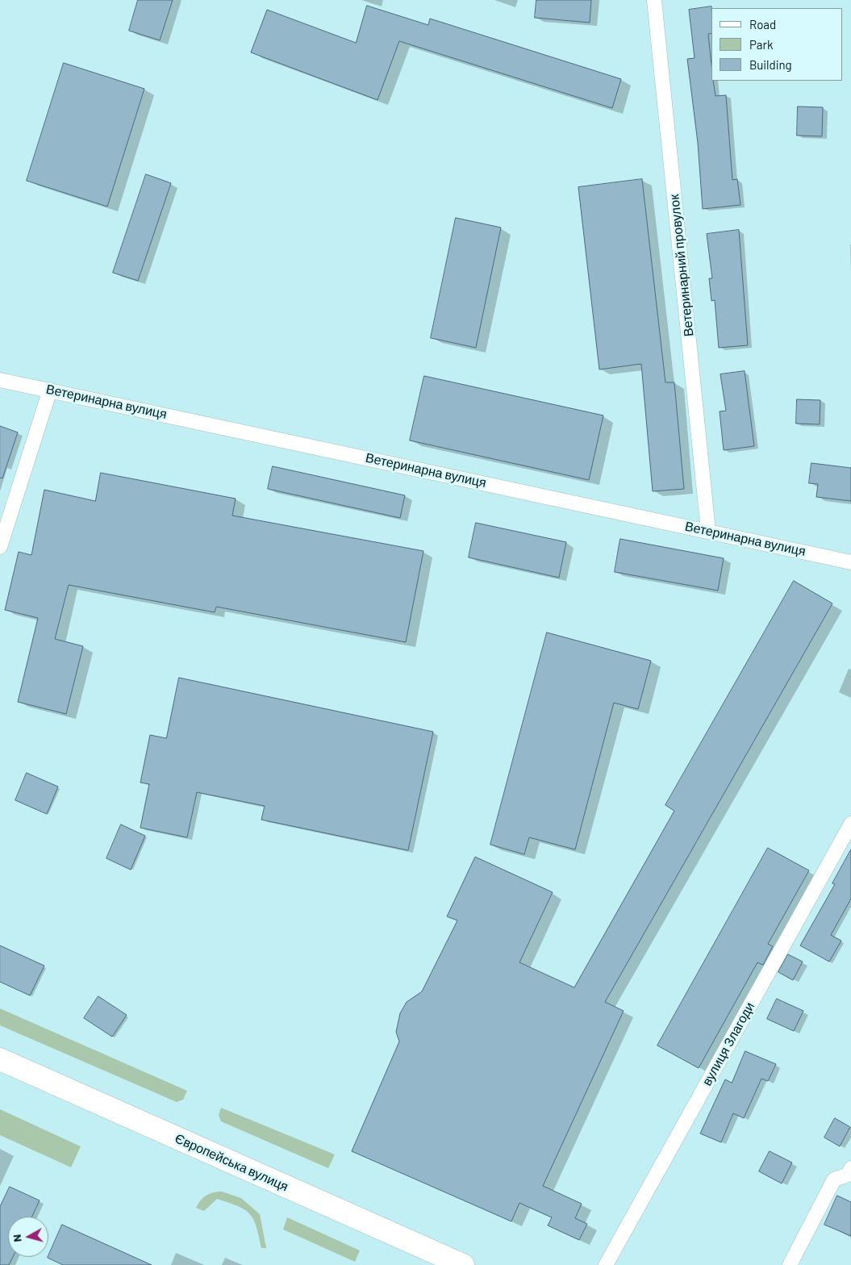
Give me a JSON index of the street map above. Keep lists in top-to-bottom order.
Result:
{
  "streets": {
    "highway": ["Європейська вулиця"],
    "street": ["Ветеринарний провулок", "Ветеринарна вулиця", "вулиця Злагоди"]
  },
  "crossings": [
    ["Ветеринарний провулок", "Ветеринарна вулиця"]
  ],
  "legend": ["Road", "Park", "Building"],
  "north": "left"
}
